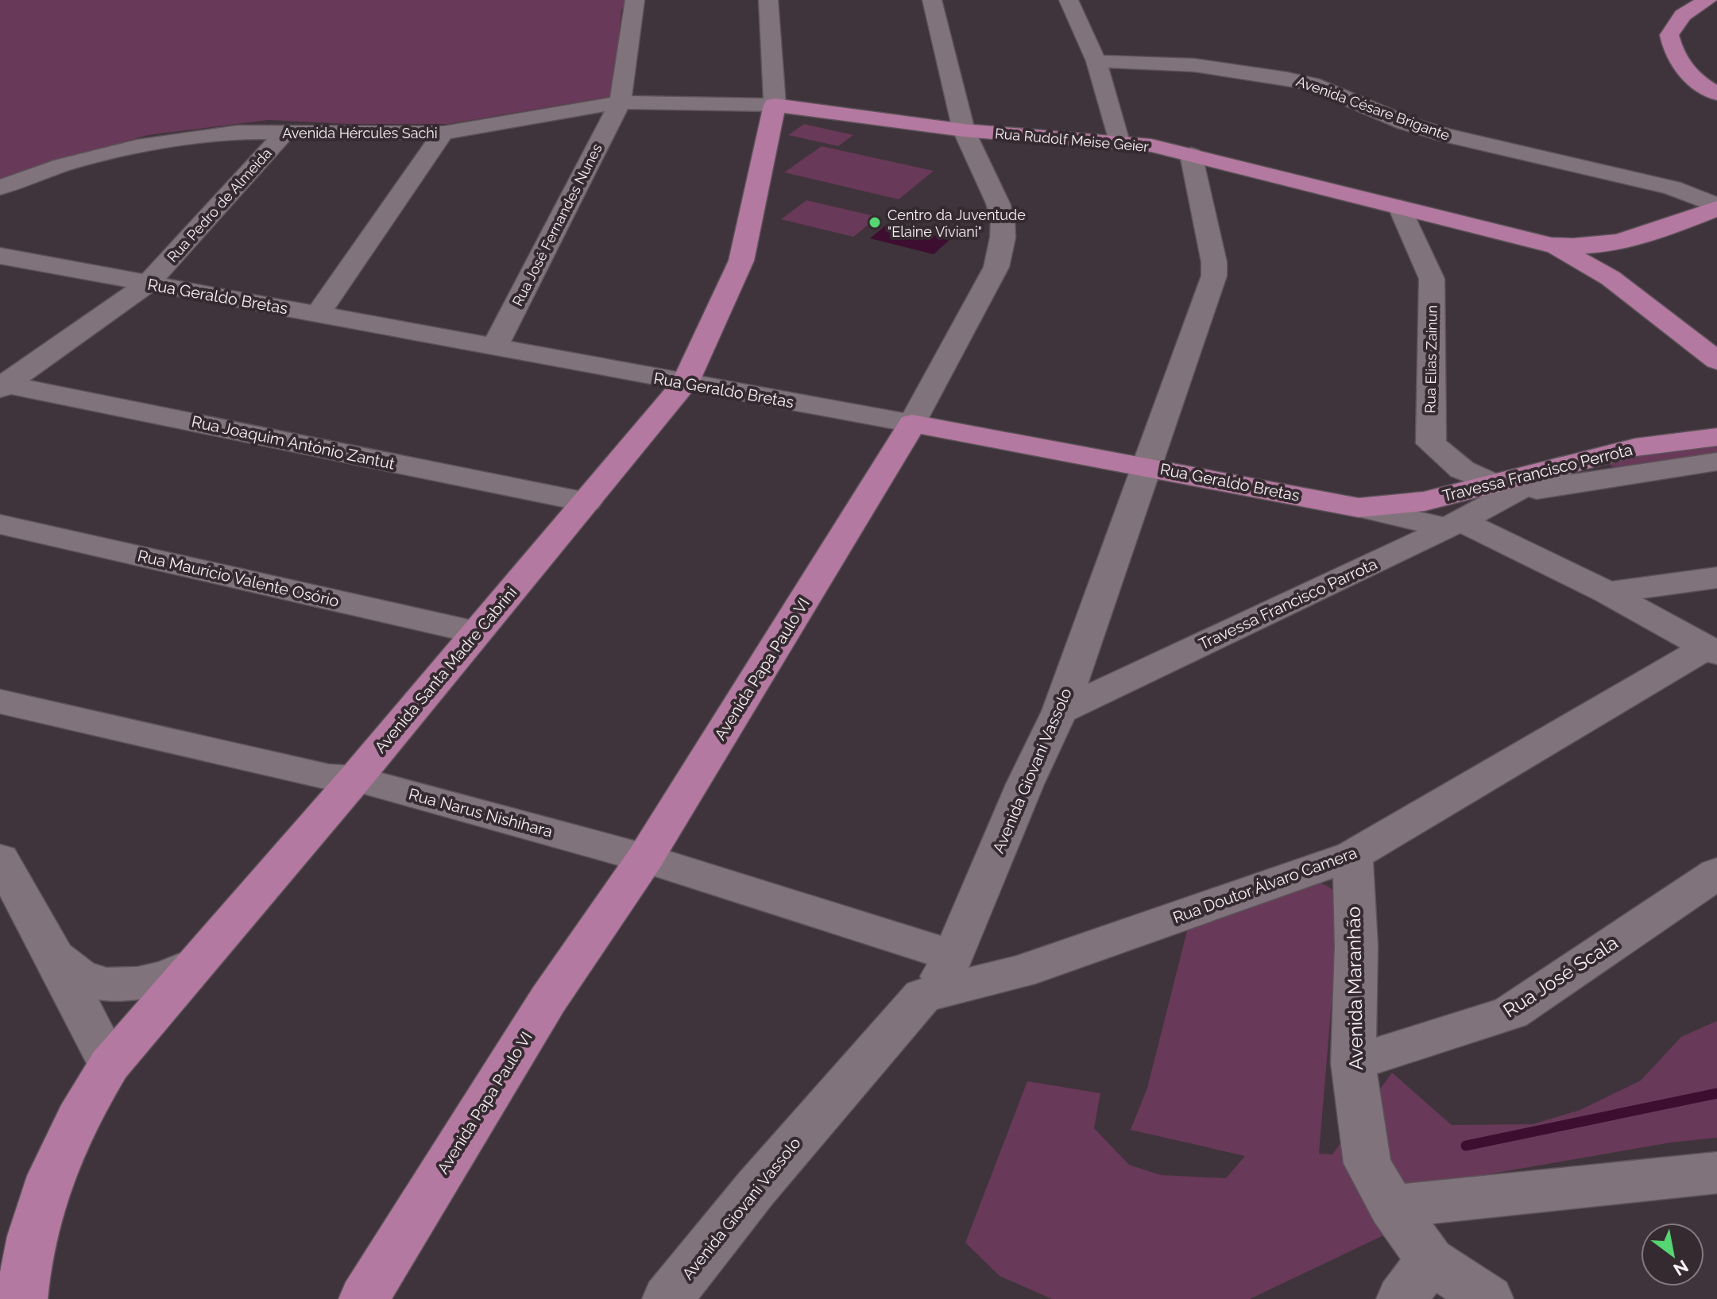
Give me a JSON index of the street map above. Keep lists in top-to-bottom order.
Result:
{
  "streets": {
    "main road": [
      "Rua Rudolf Meise Geier",
      "Rua Geraldo Bretas",
      "Travessa Francisco Perrota",
      "Avenida Papa Paulo VI",
      "Avenida Santa Madre Cabrini"
    ],
    "street": [
      "Avenida Césare Brigante",
      "Avenida Hércules Sachi",
      "Rua Pedro de Almeida",
      "Rua José Fernandes Nunes",
      "Rua Elias Zainun",
      "Rua Joaquim António Zantut",
      "Rua Maurício Valente Osório",
      "Travessa Francisco Parrota",
      "Avenida Giovani Vassolo",
      "Rua Narus Nishihara",
      "Rua Doutor Álvaro Camera",
      "Rua José Scala",
      "Avenida Maranhão"
    ]
  },
  "crossings": [
    ["Avenida Hércules Sachi", "Rua Rudolf Meise Geier"],
    ["Avenida Hércules Sachi", "Rua Pedro de Almeida"],
    ["Avenida Hércules Sachi", "Rua José Fernandes Nunes"],
    ["Rua Rudolf Meise Geier", "Rua José Fernandes Nunes"],
    ["Rua Rudolf Meise Geier", "Rua Elias Zainun"],
    ["Rua Rudolf Meise Geier", "Avenida Papa Paulo VI"],
    ["Rua Rudolf Meise Geier", "Avenida Santa Madre Cabrini"],
    ["Rua Rudolf Meise Geier", "Avenida Giovani Vassolo"],
    ["Rua Pedro de Almeida", "Rua Geraldo Bretas"],
    ["Rua Pedro de Almeida", "Rua Joaquim António Zantut"],
    ["Rua José Fernandes Nunes", "Rua Geraldo Bretas"],
    ["Rua Geraldo Bretas", "Travessa Francisco Perrota"],
    ["Rua Geraldo Bretas", "Travessa Francisco Parrota"],
    ["Rua Geraldo Bretas", "Avenida Papa Paulo VI"],
    ["Rua Geraldo Bretas", "Avenida Santa Madre Cabrini"],
    ["Rua Geraldo Bretas", "Avenida Giovani Vassolo"],
    ["Rua Geraldo Bretas", "Rua Doutor Álvaro Camera"],
    ["Rua Elias Zainun", "Travessa Francisco Perrota"],
    ["Rua Elias Zainun", "Travessa Francisco Parrota"],
    ["Rua Joaquim António Zantut", "Avenida Santa Madre Cabrini"],
    ["Travessa Francisco Perrota", "Travessa Francisco Parrota"],
    ["Rua Maurício Valente Osório", "Avenida Santa Madre Cabrini"],
    ["Travessa Francisco Parrota", "Avenida Giovani Vassolo"],
    ["Avenida Papa Paulo VI", "Rua Narus Nishihara"],
    ["Avenida Santa Madre Cabrini", "Rua Narus Nishihara"],
    ["Avenida Giovani Vassolo", "Rua Narus Nishihara"],
    ["Avenida Giovani Vassolo", "Rua Doutor Álvaro Camera"],
    ["Rua Narus Nishihara", "Rua Doutor Álvaro Camera"],
    ["Rua Doutor Álvaro Camera", "Avenida Maranhão"],
    ["Rua José Scala", "Avenida Maranhão"]
  ],
  "places": ["Centro da Juventude \"Elaine Viviani\""],
  "north": "bottom right"
}
